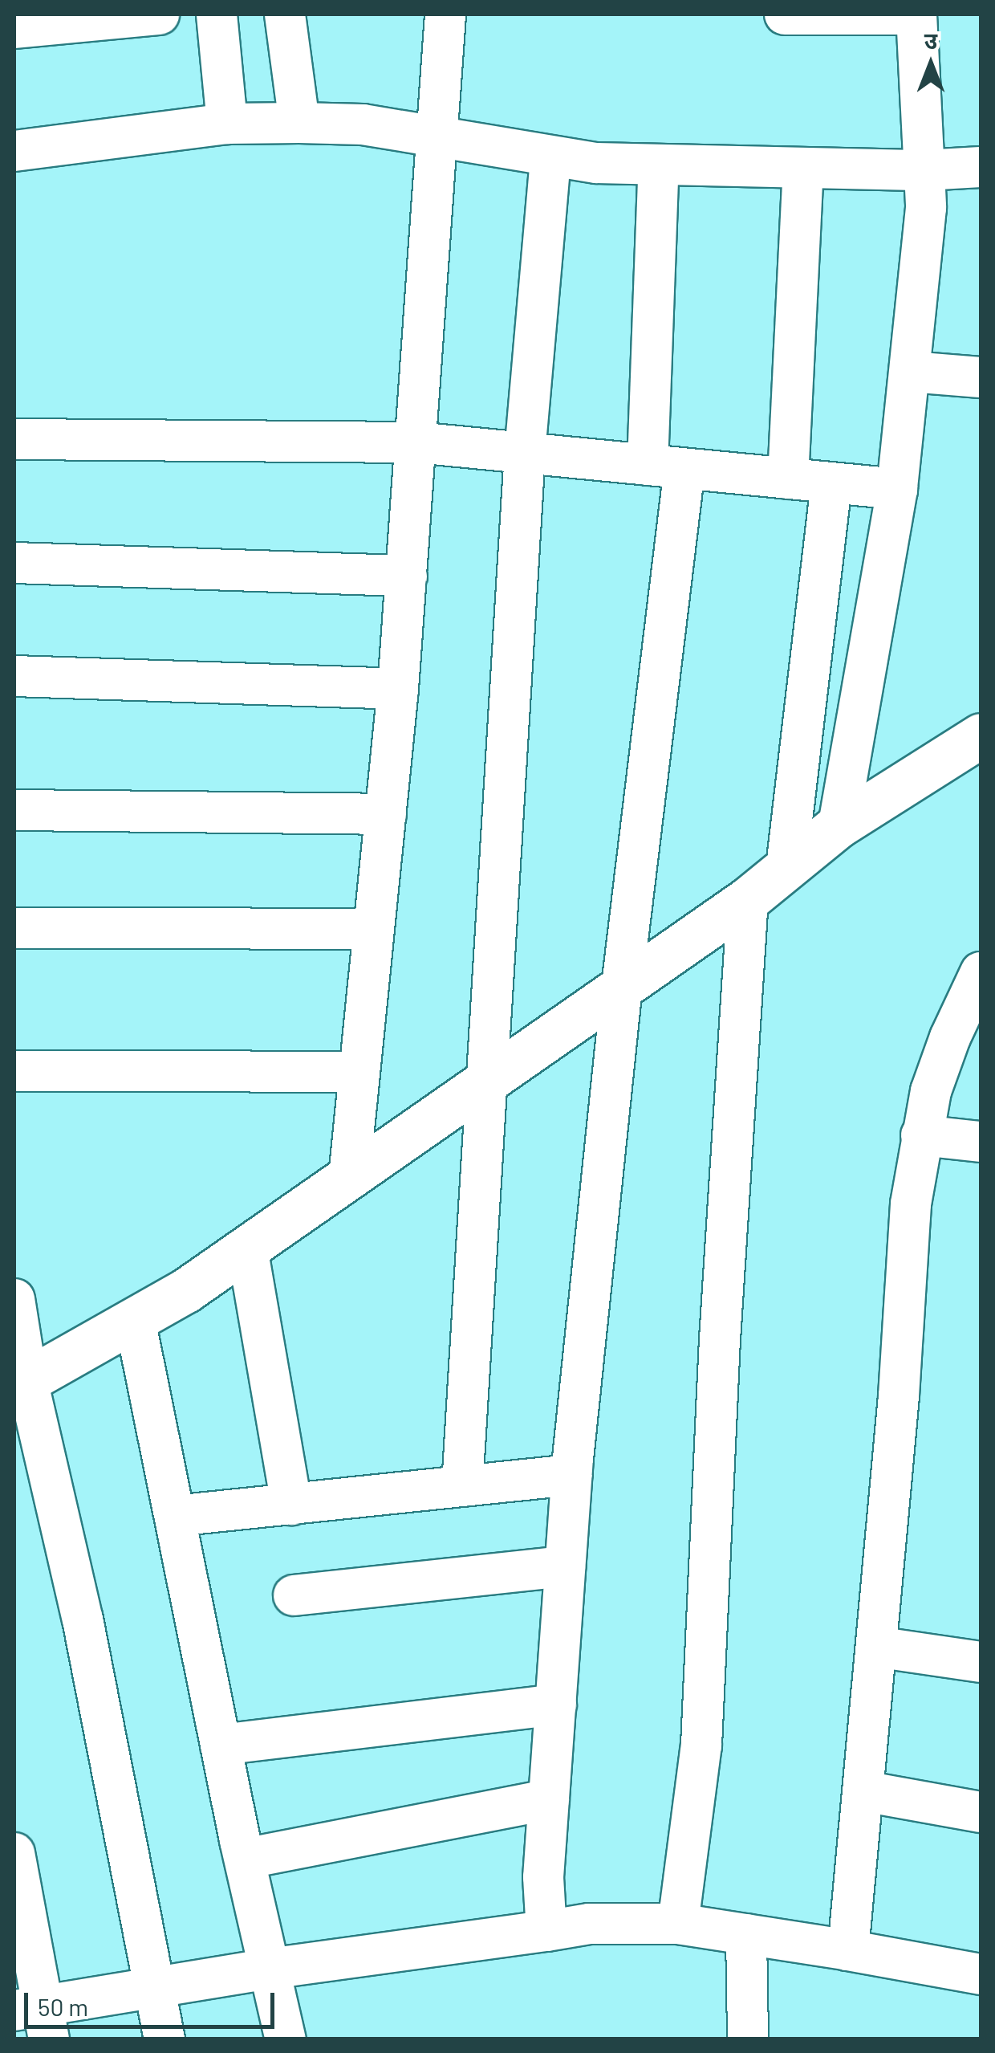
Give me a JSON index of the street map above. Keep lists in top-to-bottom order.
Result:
{
  "scale_bar": "50 m",
  "north": "top"
}
